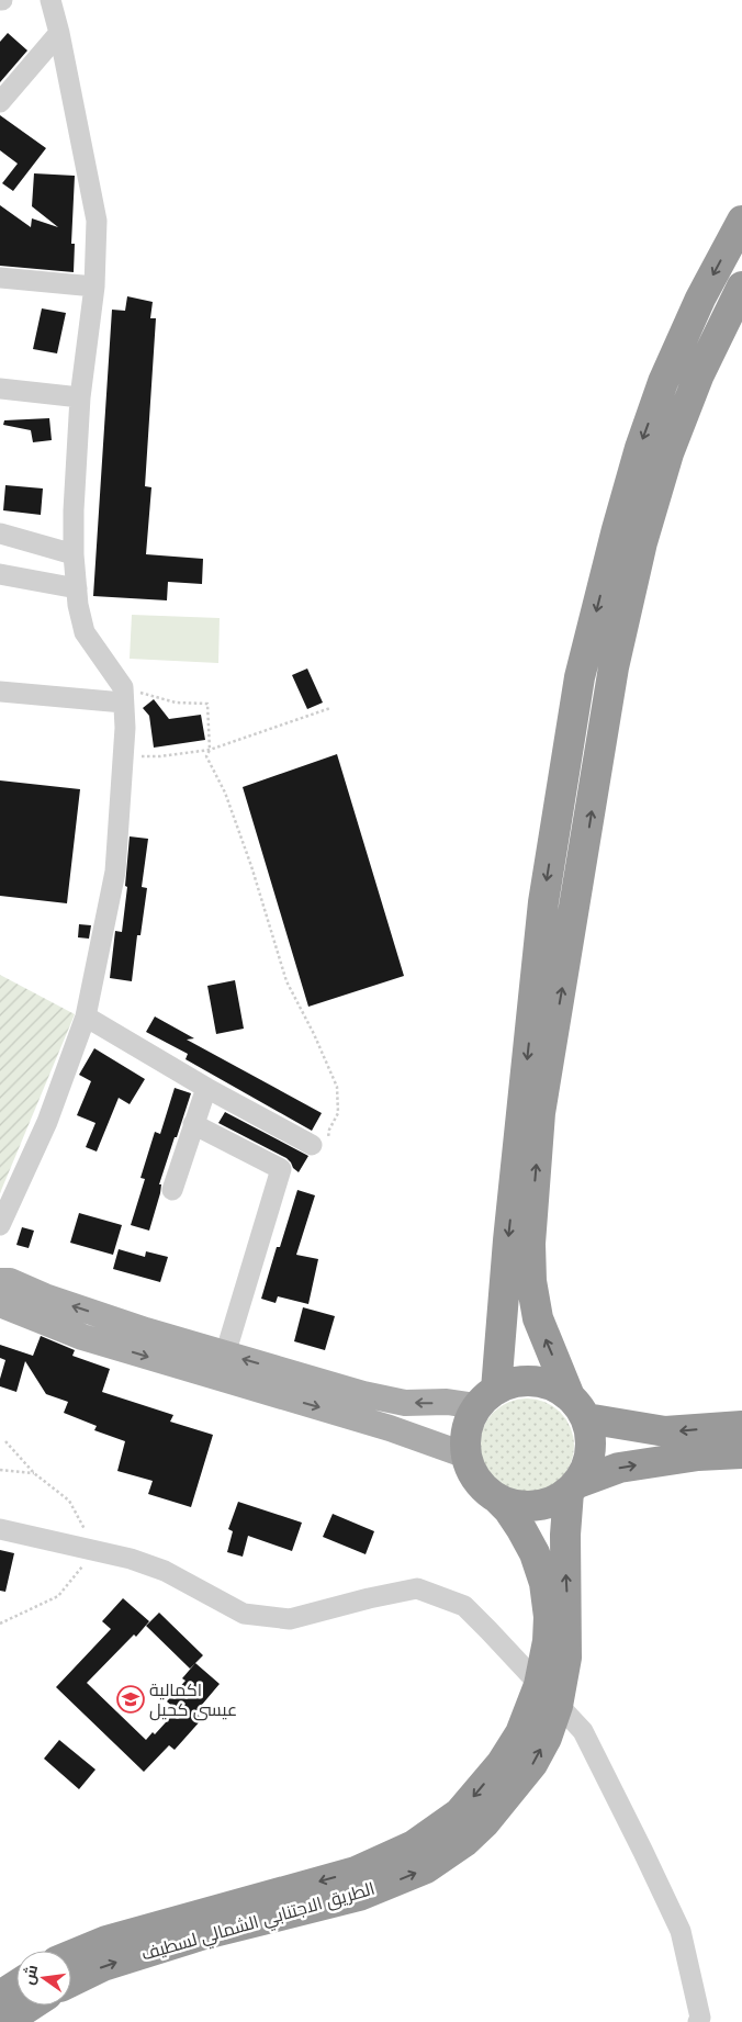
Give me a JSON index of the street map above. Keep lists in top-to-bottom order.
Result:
{
  "streets": {
    "highway": ["الطريق الاجتنابي الشمالي لسطيف"]
  },
  "places": {
    "school or university": ["اكمالية عيسى كحيل"]
  },
  "north": "left"
}
